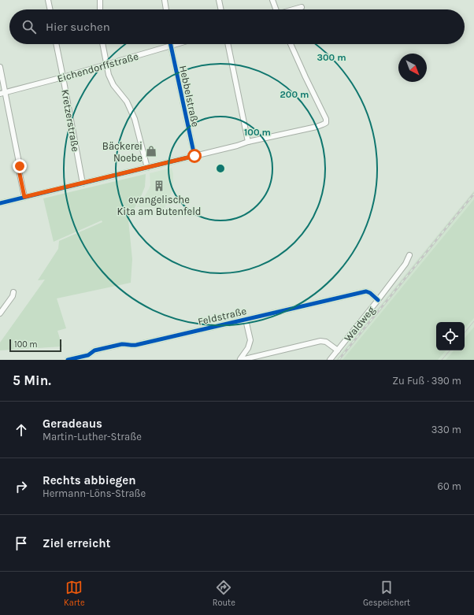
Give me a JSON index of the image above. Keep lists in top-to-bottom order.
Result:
{
  "streets": {
    "street": [
      "Eichendorffstraße",
      "Hebbelstraße",
      "Kretzerstraße",
      "Feldstraße",
      "Waldweg"
    ]
  },
  "crossings": [
    ["Eichendorffstraße", "Hebbelstraße"],
    ["Eichendorffstraße", "Kretzerstraße"],
    ["Feldstraße", "Waldweg"]
  ],
  "places": {
    "shop": ["Bäckerei Noebe"],
    "building": ["evangelische Kita am Butenfeld"]
  },
  "scale_bar": "100 m",
  "north": "bottom right",
  "page": {
    "search": "Hier suchen",
    "scale": "100 m",
    "heading": ["5 Min.", "Zu Fuß · 390 m"],
    "list": [
      ["Geradeaus", "Martin-Luther-Straße", "330 m"],
      ["Rechts abbiegen", "Hermann-Löns-Straße", "60 m"],
      "Ziel erreicht"
    ],
    "nav": ["Karte", "Route", "Gespeichert"]
  },
  "rings": ["300 m", "200 m", "100 m"]
}
